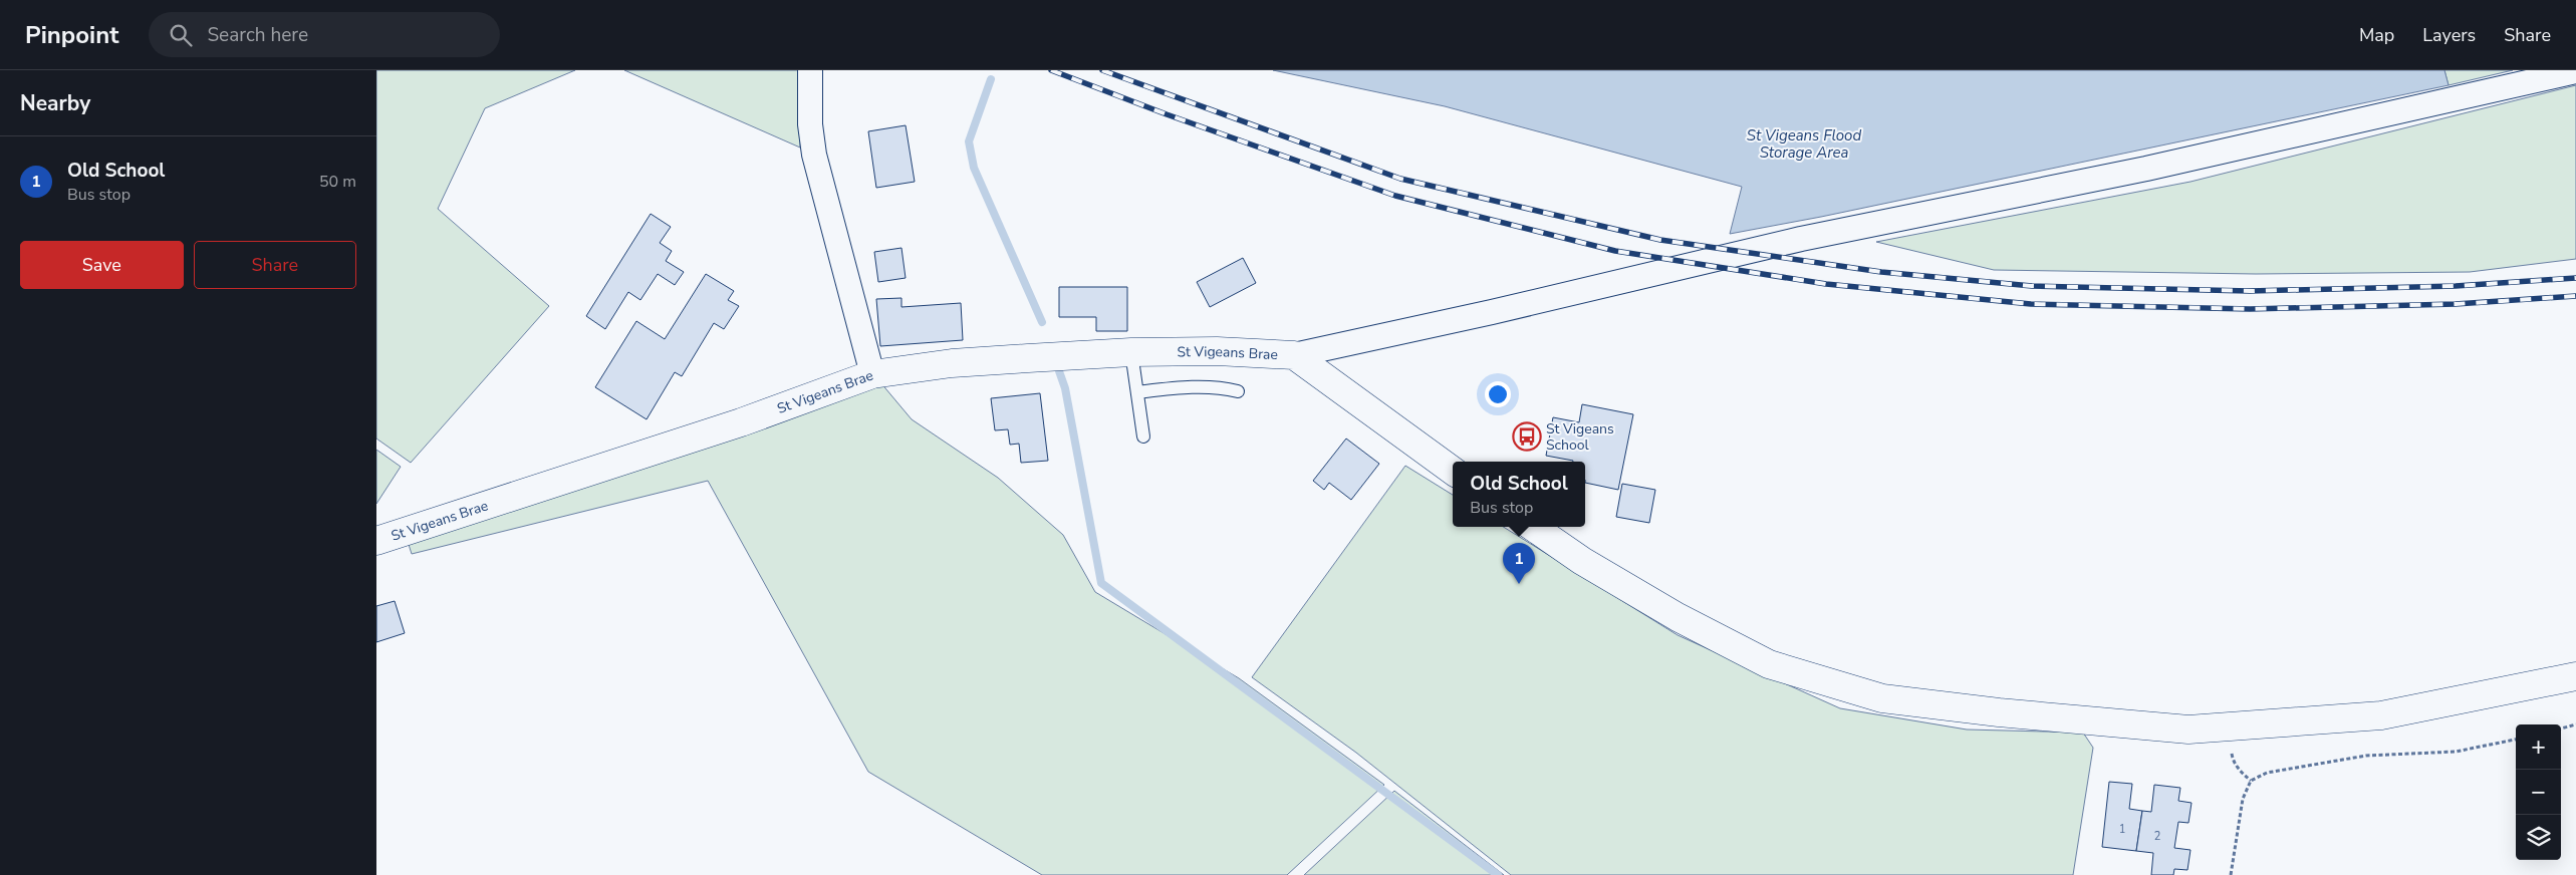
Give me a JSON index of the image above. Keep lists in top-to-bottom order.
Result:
{
  "streets": {
    "street": ["St Vigeans Brae"]
  },
  "water": ["St Vigeans Flood Storage Area"],
  "places": {
    "bus stop": ["St Vigeans School"]
  },
  "house_numbers": ["1", "2"],
  "page": {
    "header": "Pinpoint",
    "search": "Search here",
    "nav": ["Map", "Layers", "Share"],
    "heading": "Nearby",
    "list": [
      {
        "mark": "1",
        "name": "Old School",
        "note": "Bus stop",
        "value": "50 m"
      }
    ],
    "buttons": ["Save", "Share"],
    "popup": ["Old School", "Bus stop"],
    "pins": "1",
    "map_buttons": ["+", "−"]
  }
}
